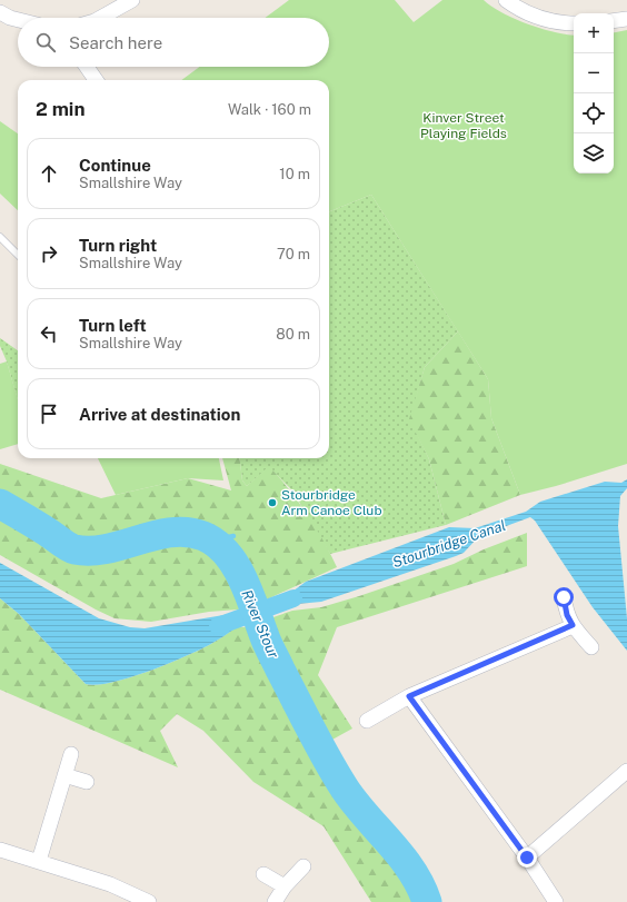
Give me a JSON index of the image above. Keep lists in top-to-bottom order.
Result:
{
  "water": ["Stourbridge Canal", "River Stour"],
  "parks": ["Kinver Street Playing Fields"],
  "places": ["Stourbridge Arm Canoe Club"],
  "page": {
    "map_buttons": ["+", "−"],
    "search": "Search here",
    "heading": ["2 min", "Walk · 160 m"],
    "list": [
      ["Continue", "Smallshire Way", "10 m"],
      ["Turn right", "Smallshire Way", "70 m"],
      ["Turn left", "Smallshire Way", "80 m"],
      "Arrive at destination"
    ]
  }
}
